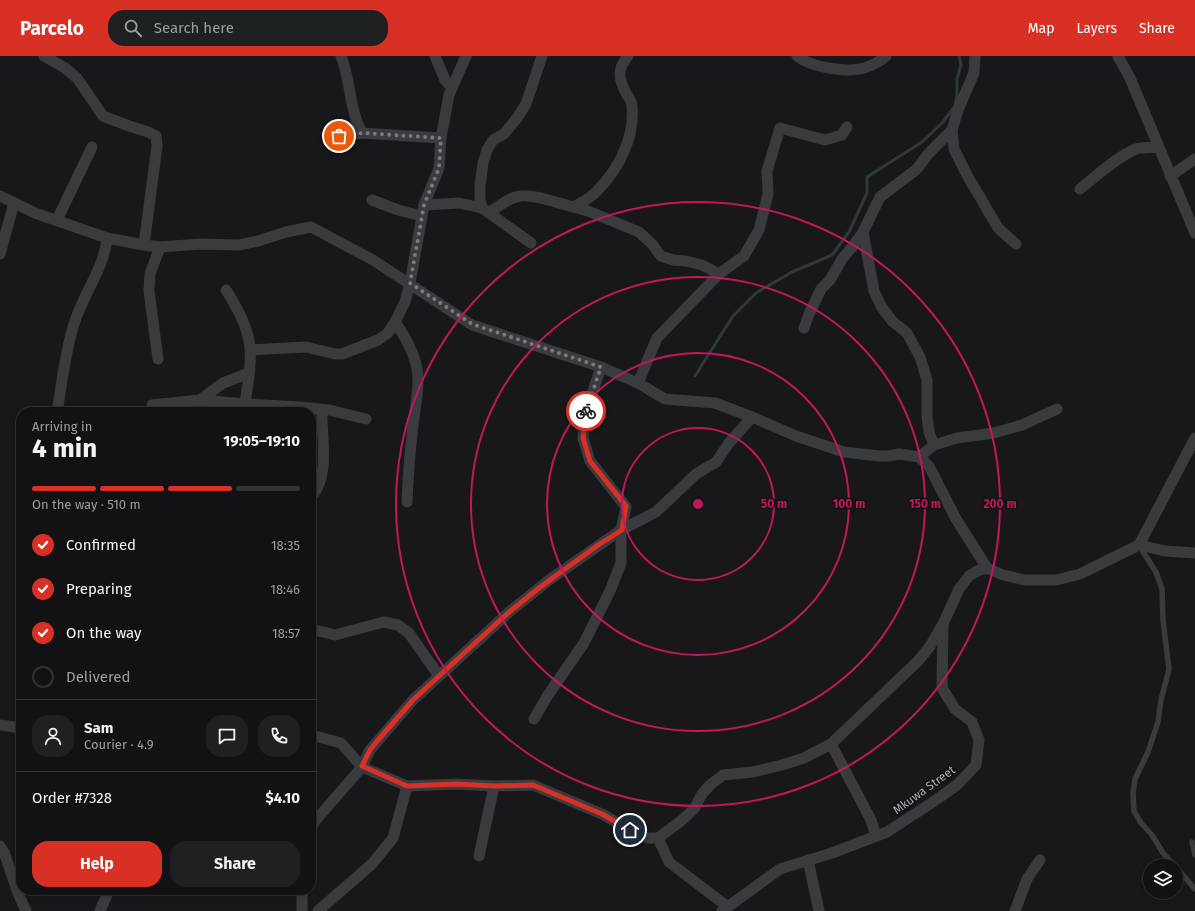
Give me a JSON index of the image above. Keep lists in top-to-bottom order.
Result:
{
  "streets": {
    "street": ["Mkuwa Street"]
  },
  "page": {
    "header": "Parcelo",
    "search": "Search here",
    "nav": ["Map", "Layers", "Share"],
    "heading": ["4 min", "Arriving in", "19:05–19:10"],
    "panel": [
      "Sam",
      "Courier · 4.9",
      "Order #7328",
      "$4.10"
    ],
    "bar": "On the way · 510 m",
    "list": [
      ["Confirmed", "18:35"],
      ["Preparing", "18:46"],
      ["On the way", "18:57"],
      "Delivered"
    ],
    "buttons": ["Help", "Share"]
  },
  "rings": [
    "50 m",
    "100 m",
    "150 m",
    "200 m"
  ]
}
